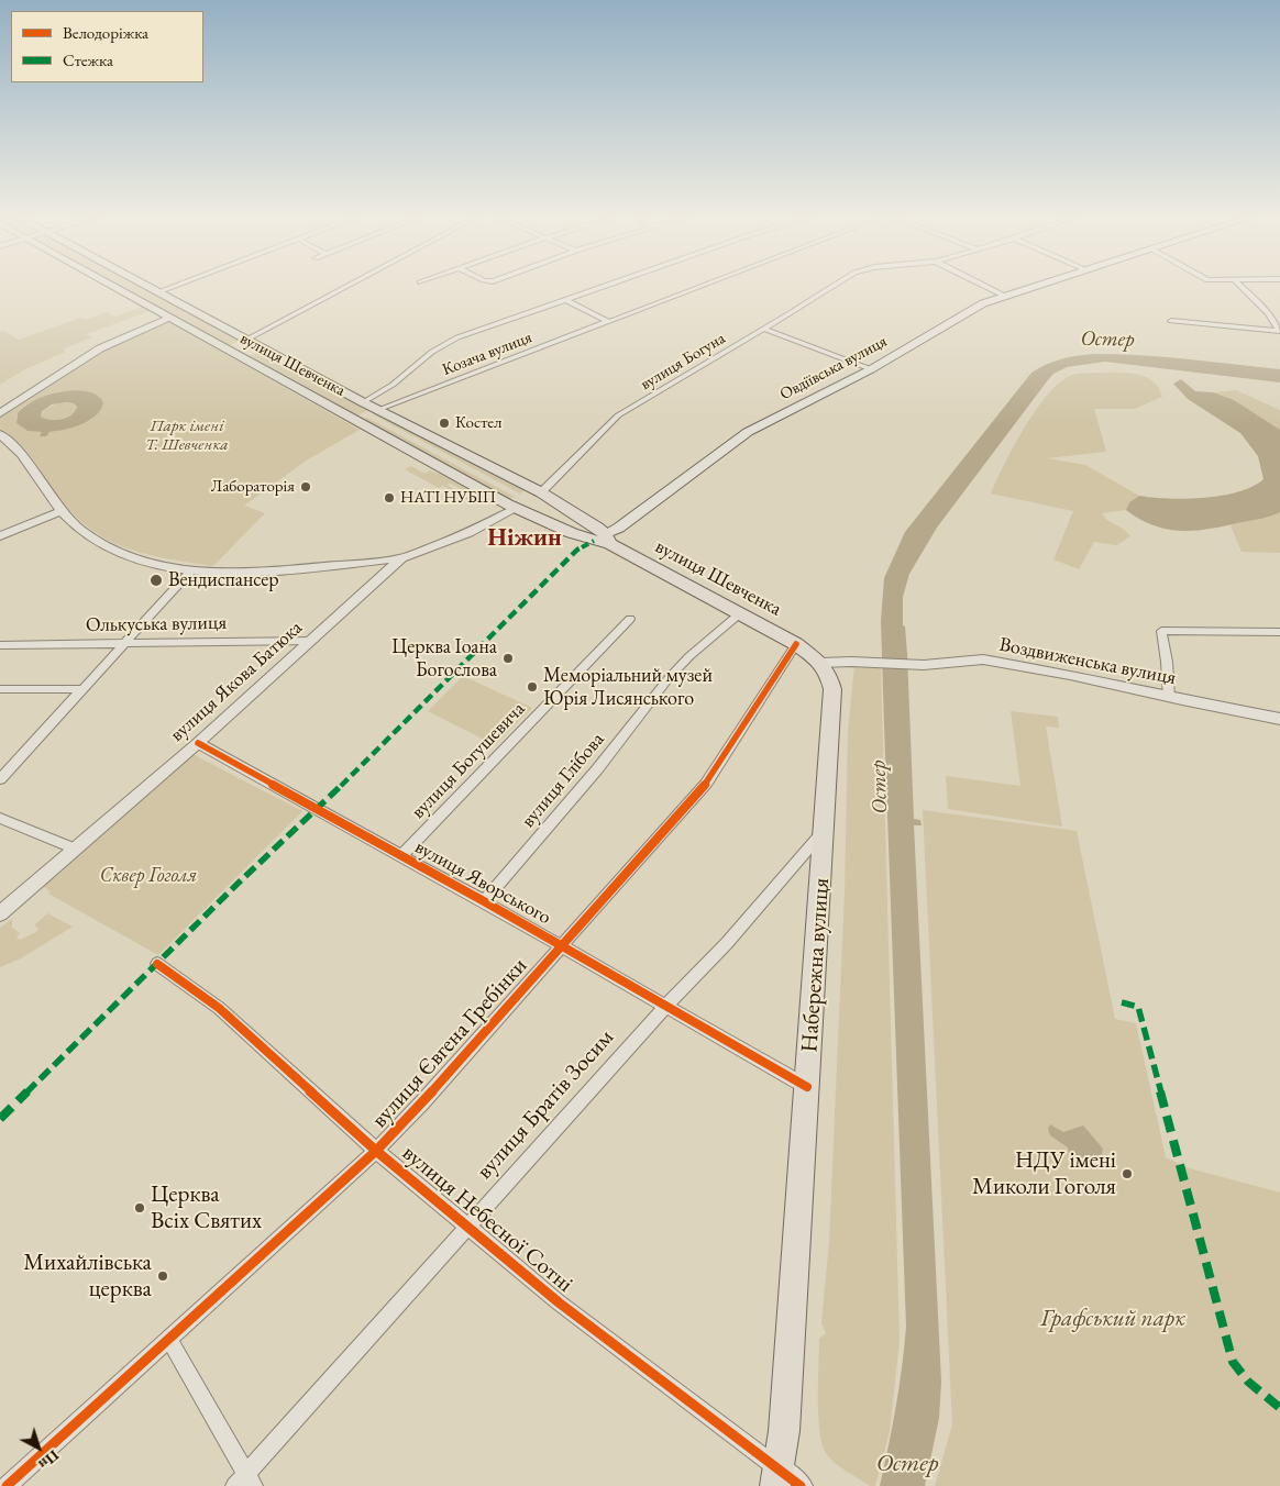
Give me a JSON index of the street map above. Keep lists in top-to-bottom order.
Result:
{
  "streets": {
    "main road": ["вулиця Шевченка", "Овдіївська вулиця", "Набережна вулиця"],
    "street": [
      "Козача вулиця",
      "вулиця Богуна",
      "Олькуська вулиця",
      "Воздвиженська вулиця",
      "вулиця Якова Батюка",
      "вулиця Богушевича",
      "вулиця Глібова",
      "вулиця Яворського",
      "вулиця Євгена Гребінки",
      "вулиця Братів Зосим",
      "вулиця Небесної Сотні"
    ]
  },
  "crossings": [
    ["Козача вулиця", "вулиця Шевченка"],
    ["вулиця Богуна", "вулиця Шевченка"],
    ["вулиця Шевченка", "Овдіївська вулиця"],
    ["вулиця Шевченка", "Воздвиженська вулиця"],
    ["вулиця Шевченка", "вулиця Якова Батюка"],
    ["вулиця Шевченка", "вулиця Глібова"],
    ["вулиця Шевченка", "Набережна вулиця"],
    ["вулиця Шевченка", "вулиця Євгена Гребінки"],
    ["Олькуська вулиця", "вулиця Якова Батюка"],
    ["Воздвиженська вулиця", "Набережна вулиця"],
    ["Воздвиженська вулиця", "вулиця Євгена Гребінки"],
    ["вулиця Якова Батюка", "вулиця Яворського"],
    ["вулиця Богушевича", "вулиця Яворського"],
    ["вулиця Глібова", "вулиця Яворського"],
    ["вулиця Яворського", "Набережна вулиця"],
    ["вулиця Яворського", "вулиця Євгена Гребінки"],
    ["вулиця Яворського", "вулиця Братів Зосим"],
    ["Набережна вулиця", "вулиця Євгена Гребінки"],
    ["Набережна вулиця", "вулиця Братів Зосим"],
    ["Набережна вулиця", "вулиця Небесної Сотні"],
    ["вулиця Євгена Гребінки", "вулиця Небесної Сотні"],
    ["вулиця Братів Зосим", "вулиця Небесної Сотні"]
  ],
  "districts": ["Ніжин"],
  "water": ["Остер"],
  "parks": ["Парк імені Т. Шевченка", "Сквер Гоголя", "Графський парк"],
  "places": [
    "Костел",
    "Лабораторія",
    "НАТІ НУБІП",
    "Вендиспансер",
    "Церква Іоана Богослова",
    "Меморіальний музей Юрія Лисянського",
    "НДУ імені Миколи Гоголя",
    "Церква Всіх Святих",
    "Михайлівська церква"
  ],
  "legend": ["Велодоріжка", "Стежка"],
  "north": "bottom right"
}
